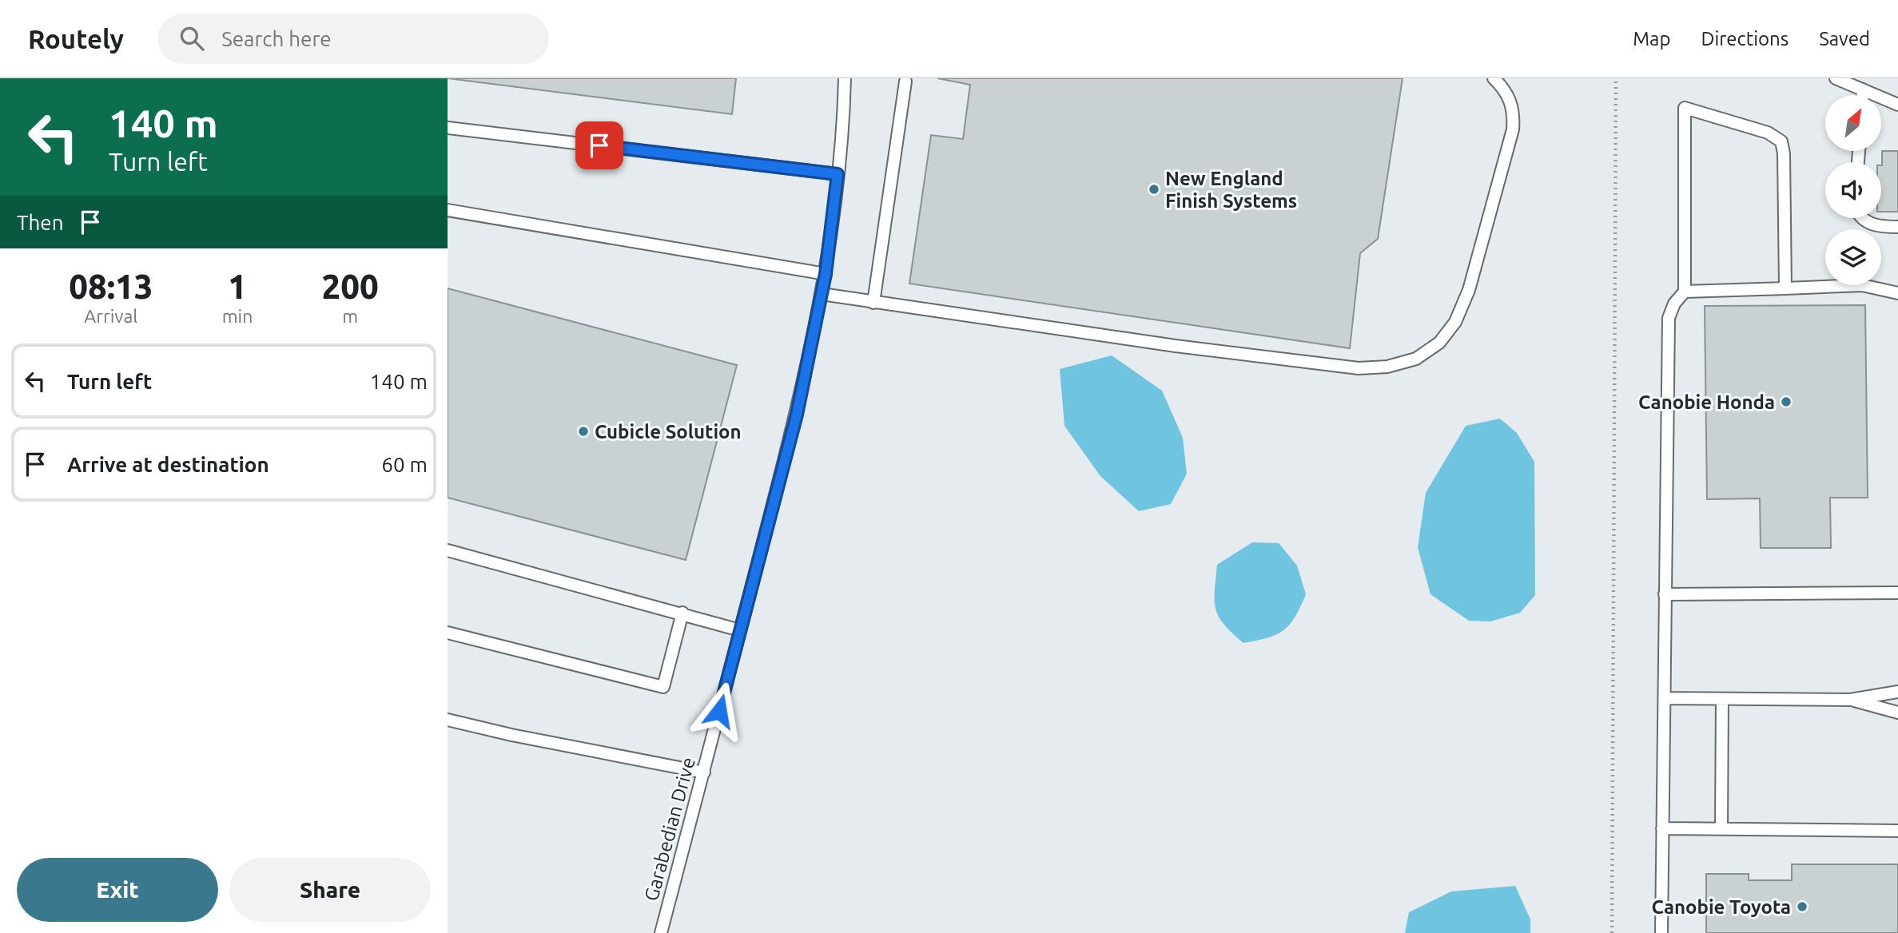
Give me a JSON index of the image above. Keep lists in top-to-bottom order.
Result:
{
  "streets": {
    "lane": ["Garabedian Drive"]
  },
  "places": [
    "New England Finish Systems",
    "Canobie Honda",
    "Cubicle Solution",
    "Canobie Toyota"
  ],
  "north": "top right",
  "page": {
    "header": "Routely",
    "search": "Search here",
    "nav": ["Map", "Directions", "Saved"],
    "turn": ["140 m", "Turn left"],
    "then": "Then",
    "eta": [
      "08:13",
      "Arrival",
      "1",
      "min",
      "200",
      "m"
    ],
    "list": [
      {
        "name": "Turn left",
        "value": "140 m"
      },
      {
        "name": "Arrive at destination",
        "value": "60 m"
      }
    ],
    "buttons": ["Exit", "Share"]
  }
}
